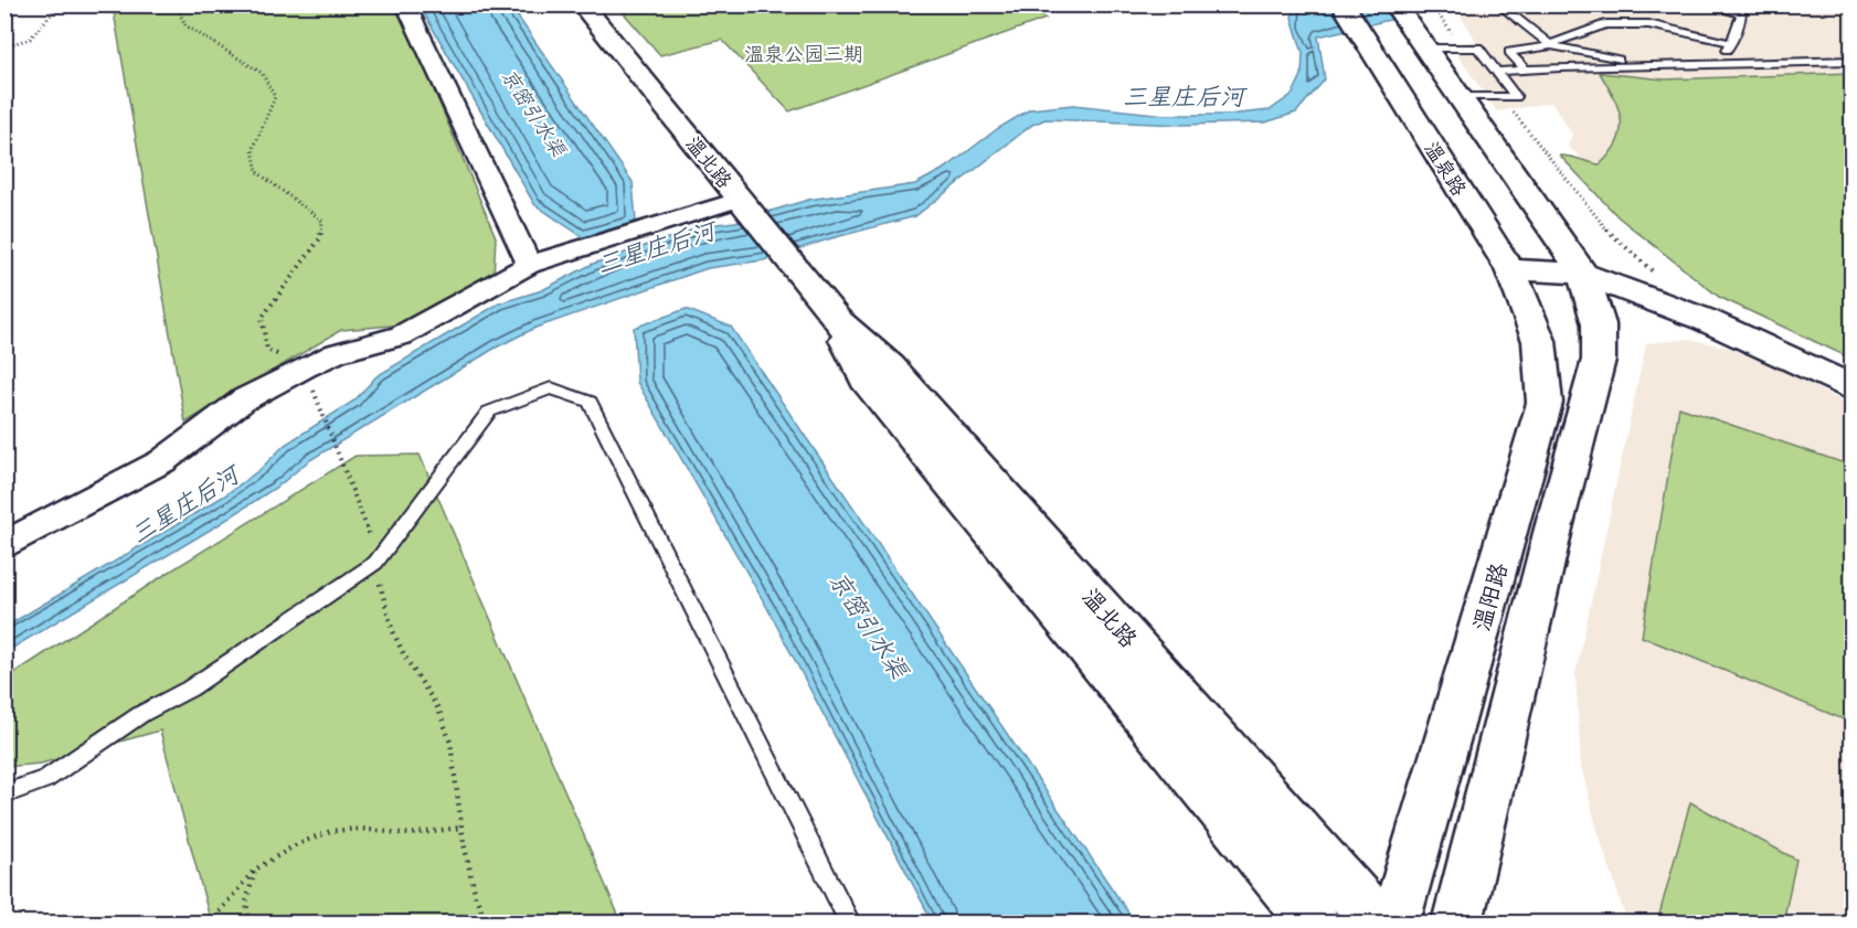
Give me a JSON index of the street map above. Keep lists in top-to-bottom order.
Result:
{
  "streets": {
    "main road": ["温北路", "温泉路", "温阳路"]
  },
  "crossings": [
    ["温泉路", "温阳路"]
  ],
  "water": ["三星庄后河", "京密引水渠"],
  "parks": ["温泉公园三期"]
}
